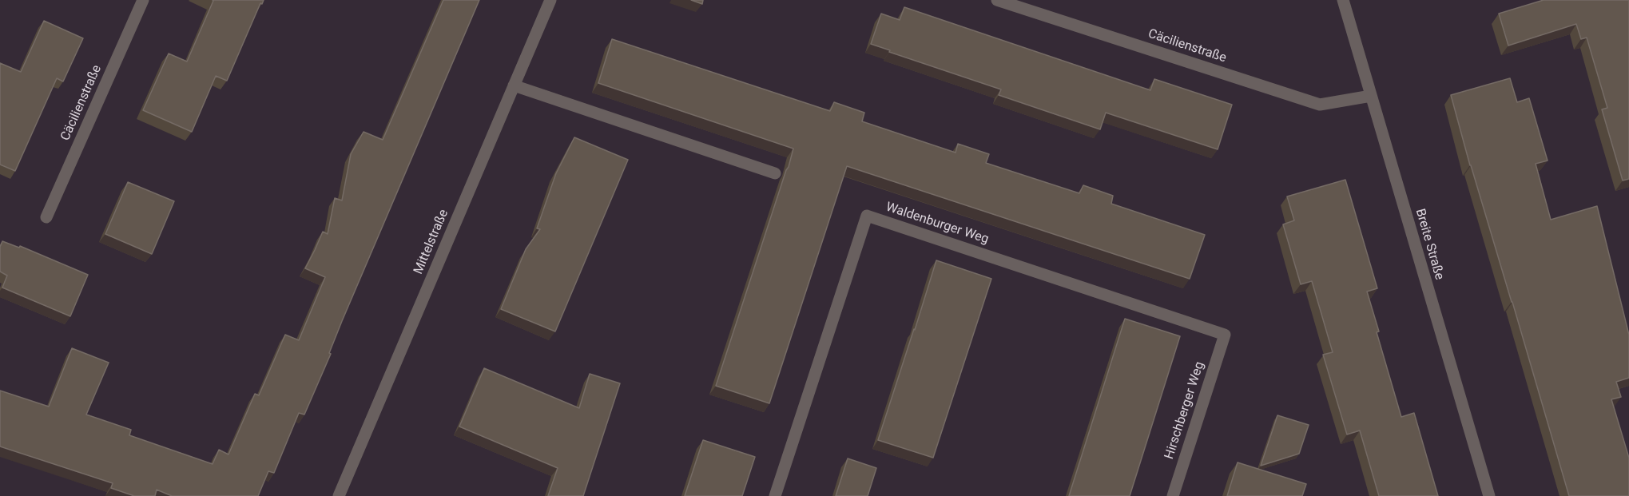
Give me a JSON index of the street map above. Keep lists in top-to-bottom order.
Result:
{
  "streets": {
    "street": [
      "Cäcilienstraße",
      "Waldenburger Weg",
      "Mittelstraße",
      "Breite Straße",
      "Hirschberger Weg"
    ]
  },
  "crossings": [
    ["Cäcilienstraße", "Breite Straße"],
    ["Waldenburger Weg", "Hirschberger Weg"]
  ]
}
